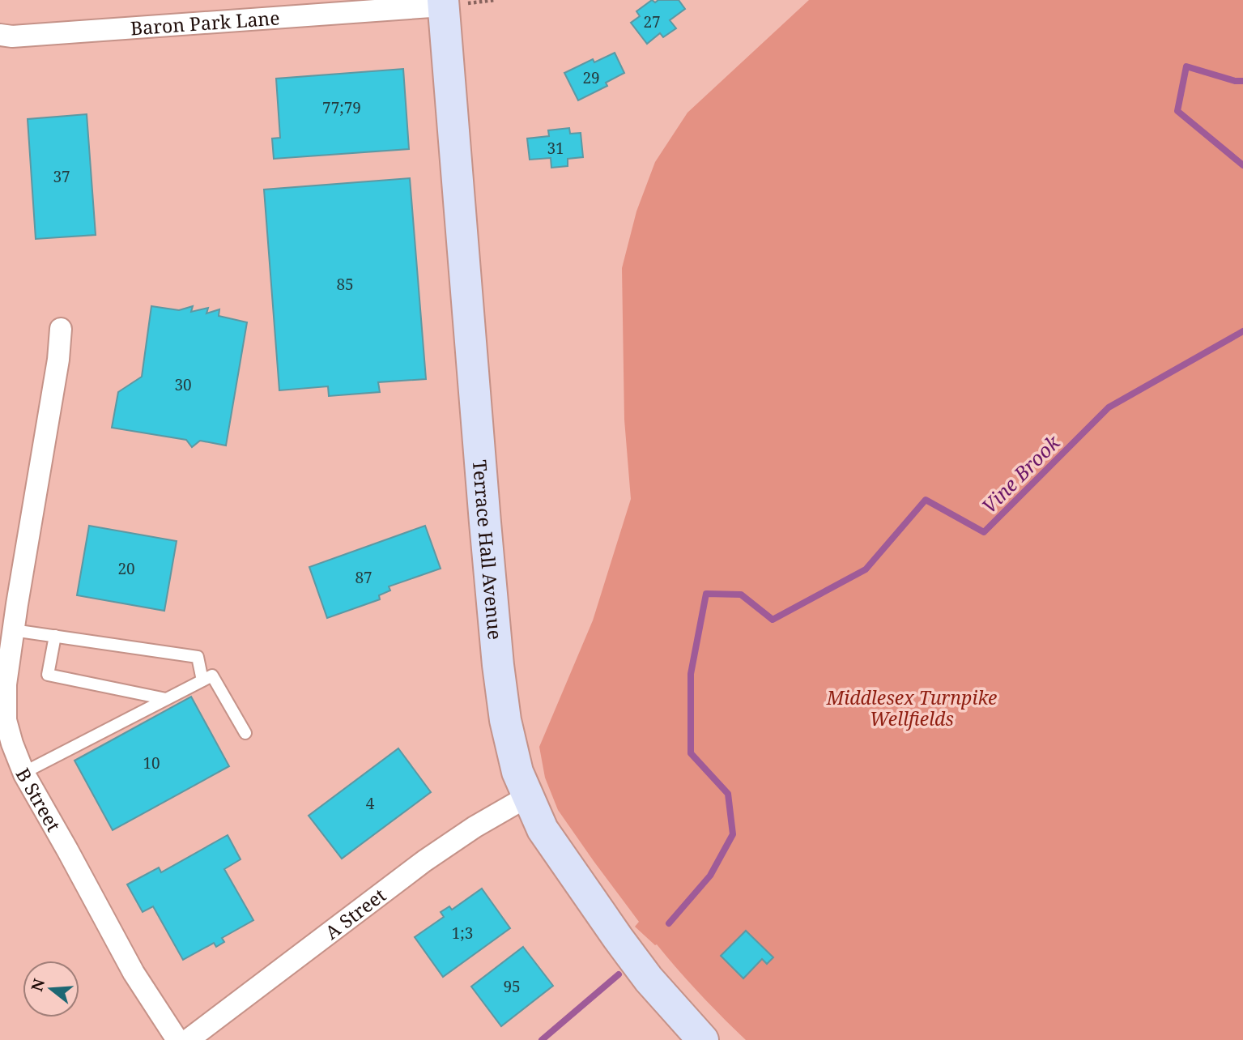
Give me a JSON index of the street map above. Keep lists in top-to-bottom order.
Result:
{
  "streets": {
    "main road": ["Terrace Hall Avenue"],
    "street": ["Baron Park Lane", "B Street", "A Street"]
  },
  "crossings": [
    ["Baron Park Lane", "Terrace Hall Avenue"],
    ["Terrace Hall Avenue", "A Street"]
  ],
  "water": ["Vine Brook"],
  "parks": ["Middlesex Turnpike Wellfields"],
  "house_numbers": [
    "27",
    "29",
    "77;79",
    "31",
    "37",
    "85",
    "30",
    "20",
    "87",
    "10",
    "4",
    "1;3",
    "95"
  ],
  "north": "left"
}
